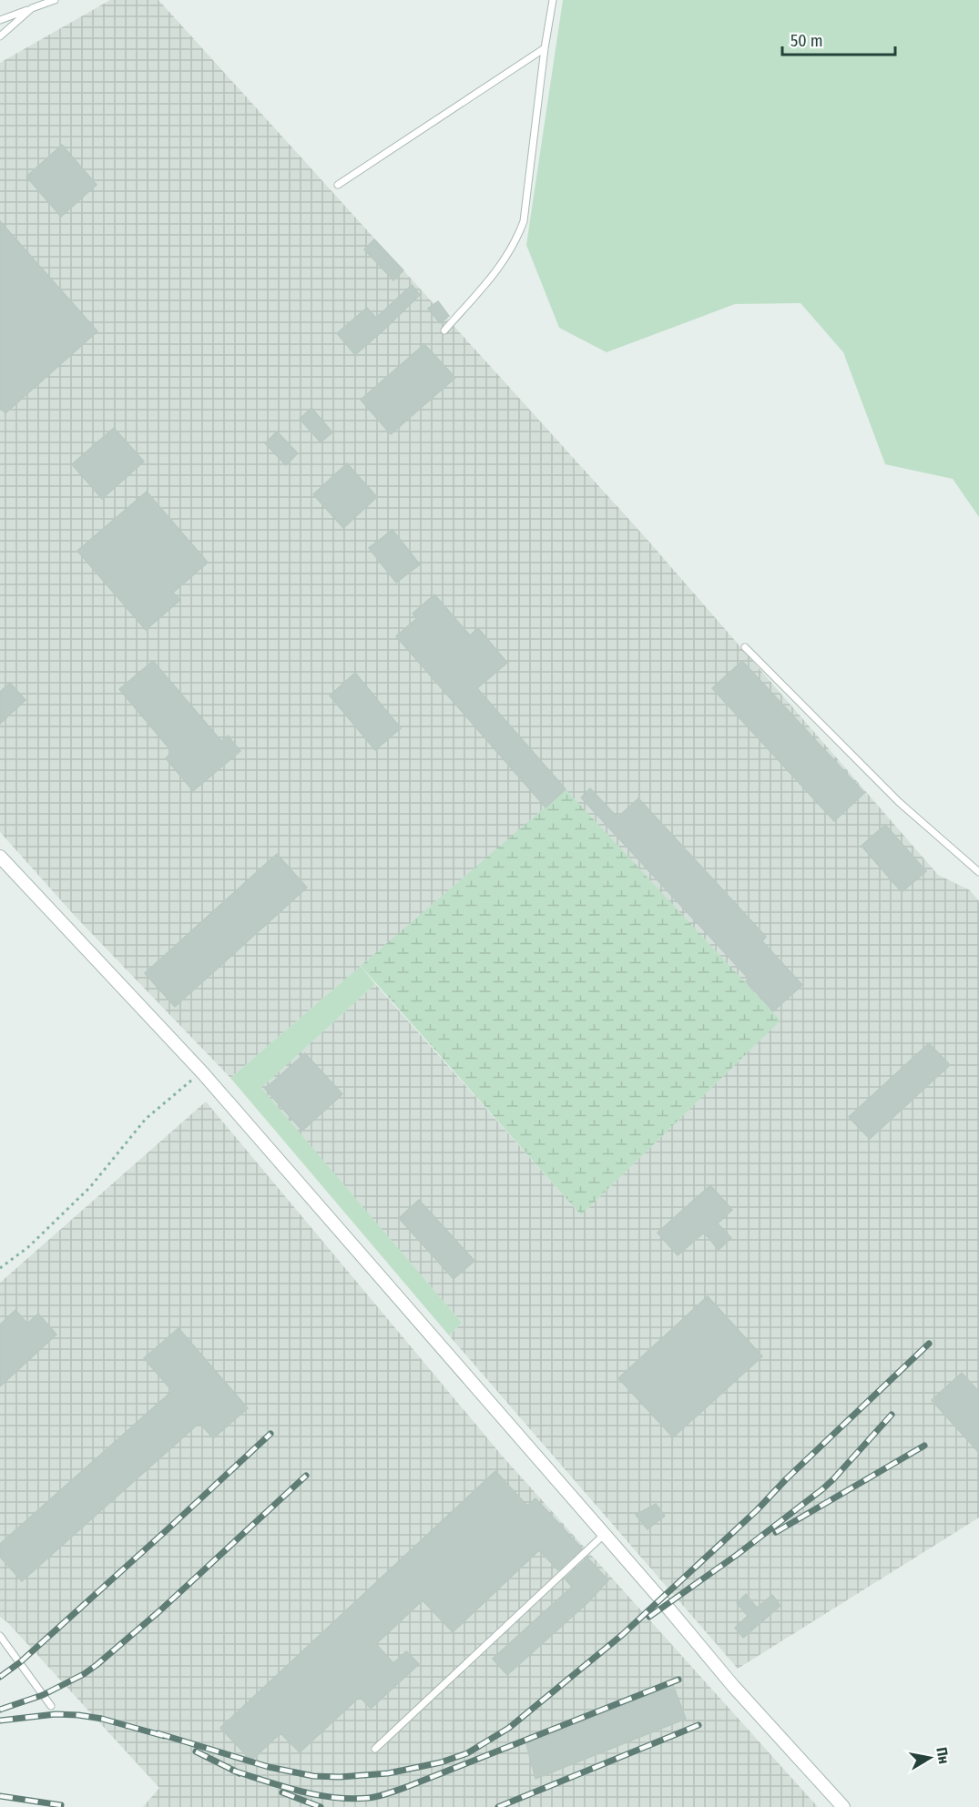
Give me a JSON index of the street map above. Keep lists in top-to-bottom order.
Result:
{
  "scale_bar": "50 m",
  "north": "right"
}
